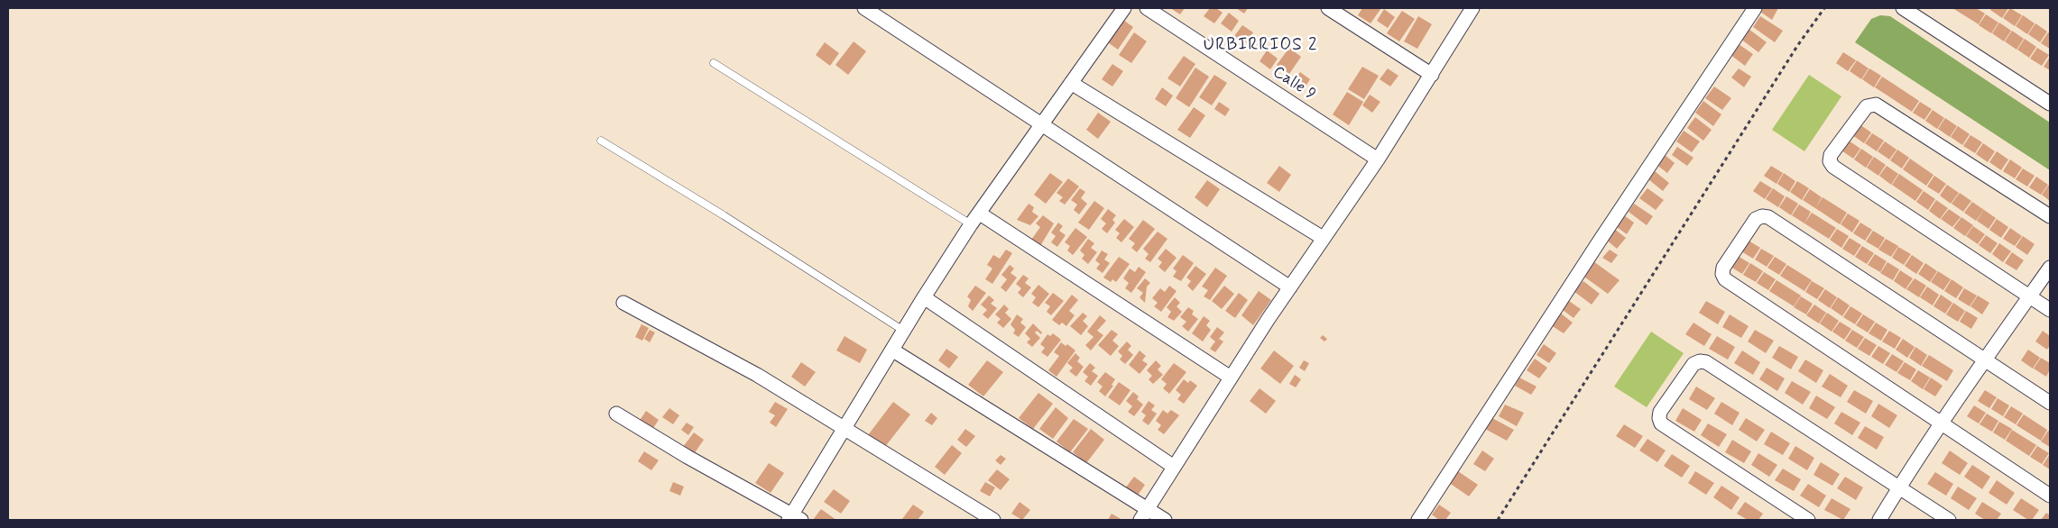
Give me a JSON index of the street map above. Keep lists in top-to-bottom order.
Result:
{
  "streets": {
    "street": ["Calle 9"]
  },
  "districts": ["URBIRRIOS 2"]
}
